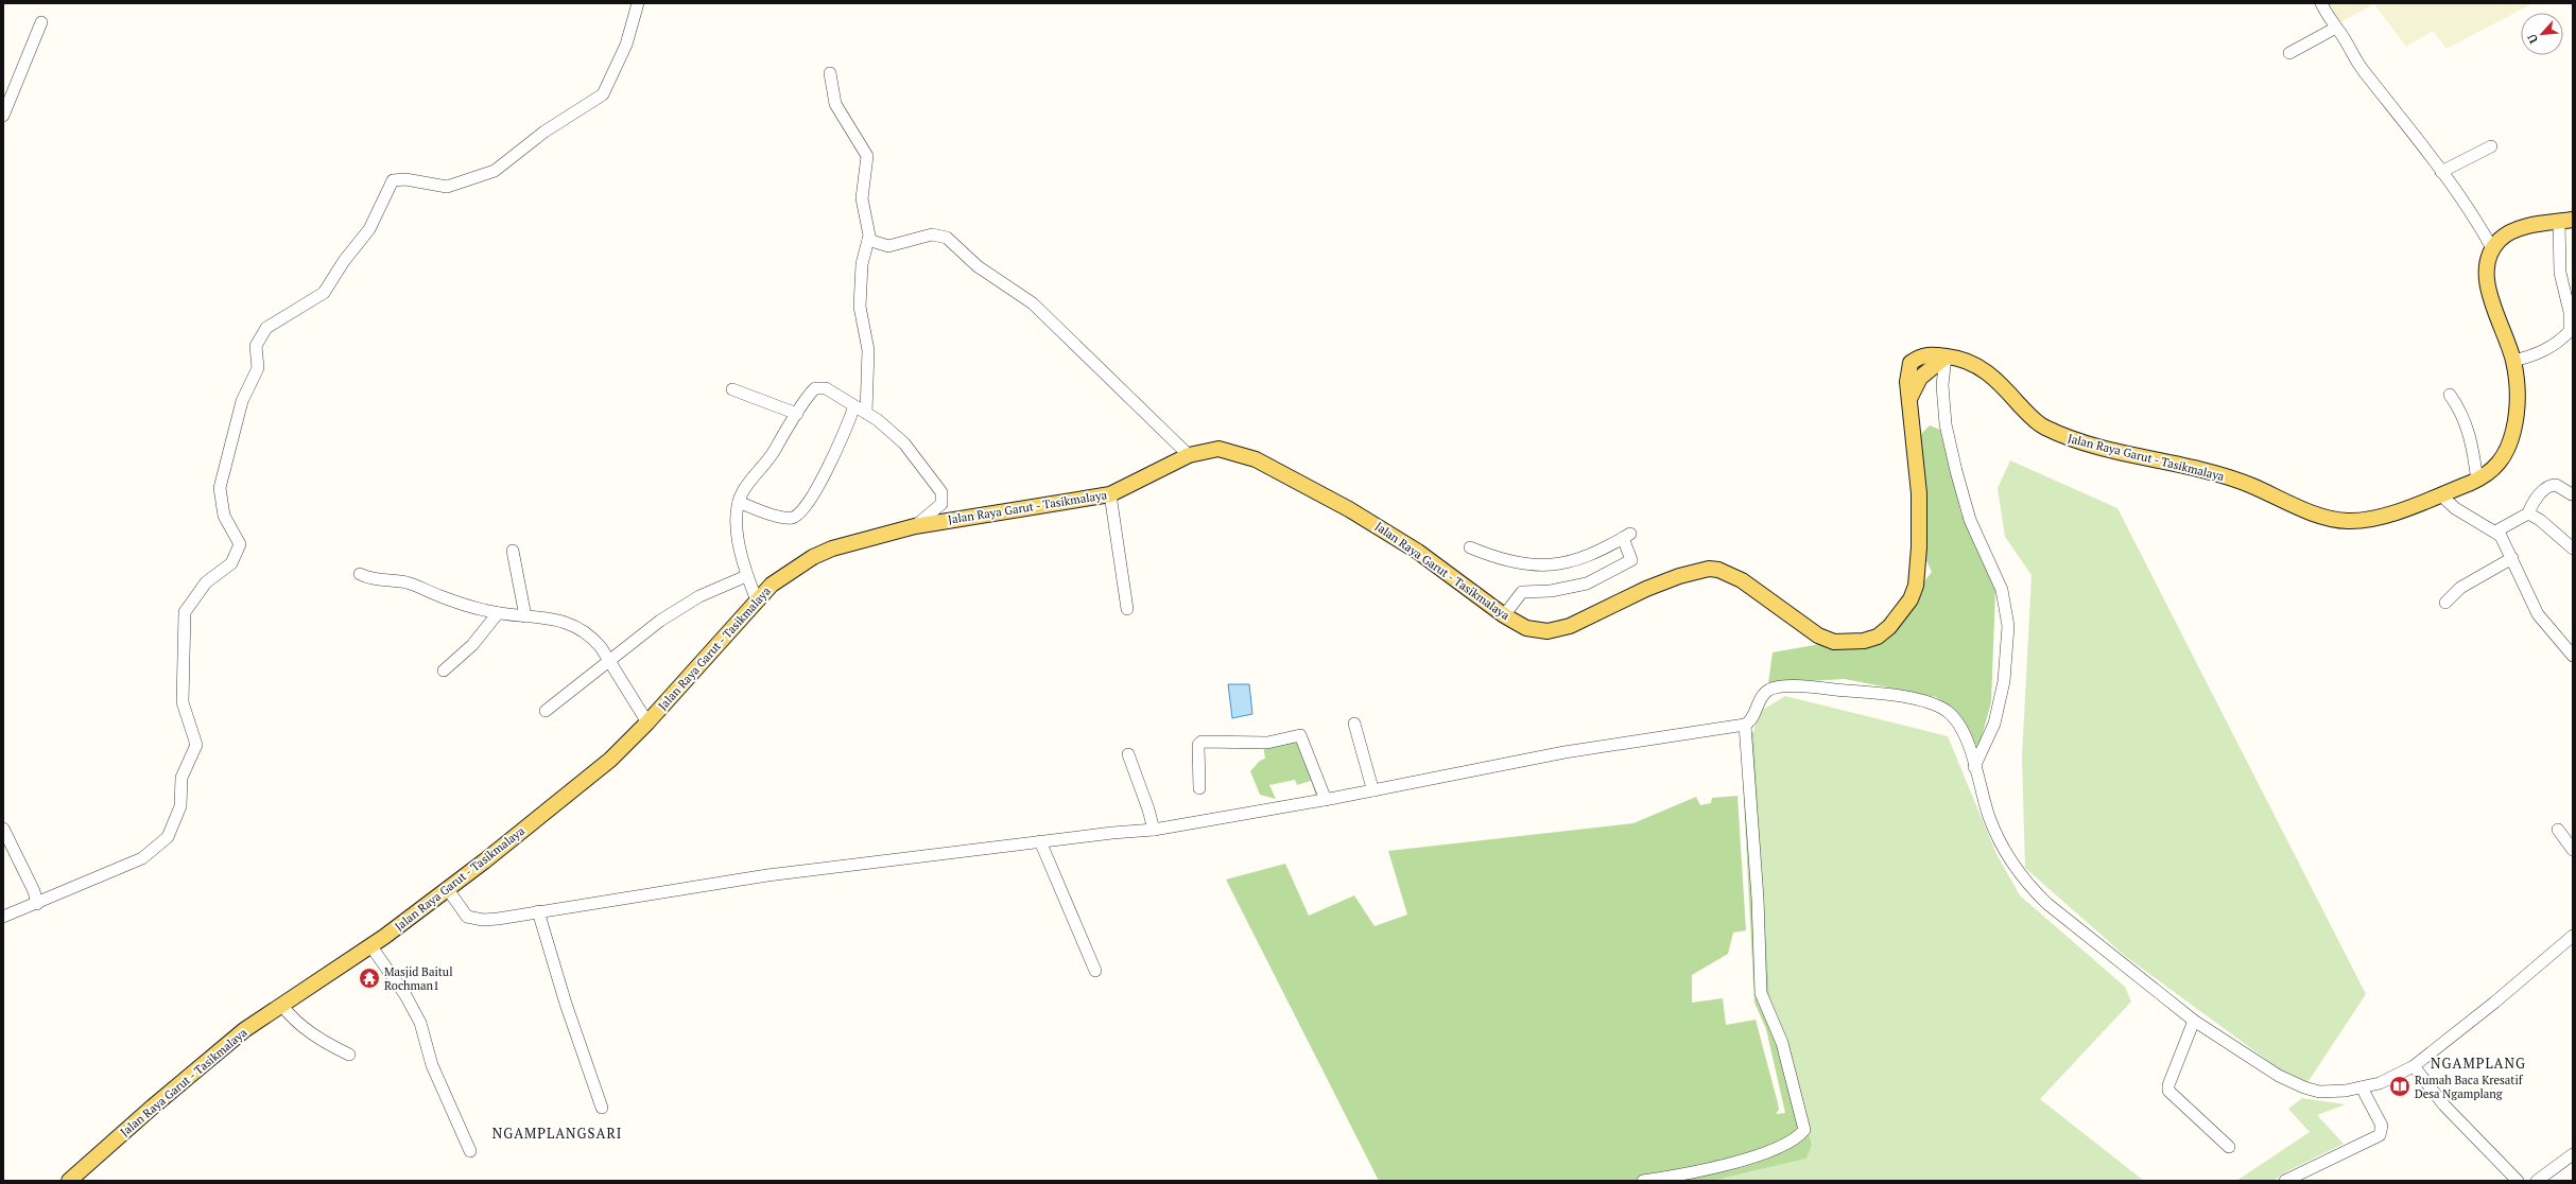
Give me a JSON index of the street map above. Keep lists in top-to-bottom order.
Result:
{
  "streets": {
    "main road": ["Jalan Raya Garut - Tasikmalaya"]
  },
  "districts": ["NGAMPLANG", "NGAMPLANGSARI"],
  "places": {
    "temple": ["Masjid Baitul Rochman1"],
    "library": ["Rumah Baca Kresatif Desa Ngamplang"]
  },
  "north": "bottom left"
}
